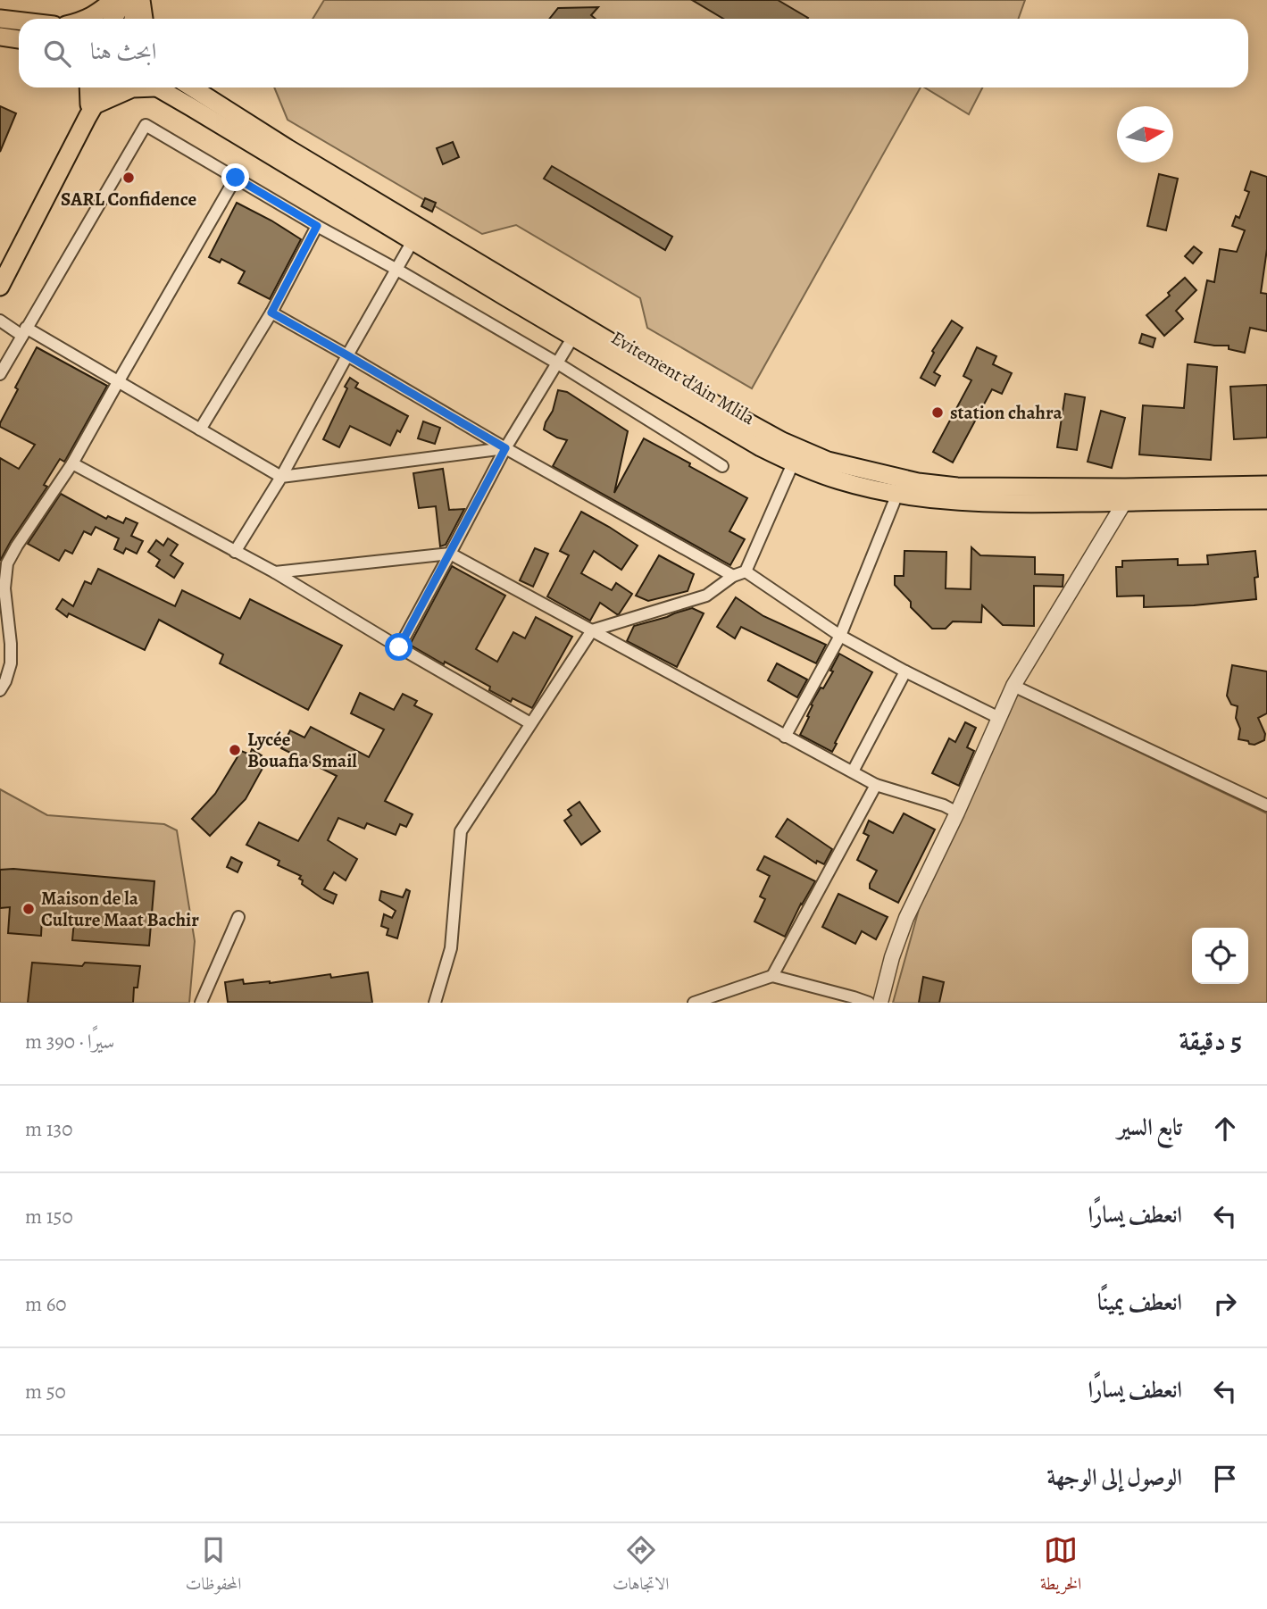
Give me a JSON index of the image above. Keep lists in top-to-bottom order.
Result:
{
  "streets": {
    "main road": ["Evitement d'Ain Mlila"]
  },
  "places": [
    "SARL Confidence",
    "station chahra",
    "Lycée Bouafia Smail",
    "Maison de la Culture Maat Bachir"
  ],
  "north": "right",
  "page": {
    "search": "ابحث هنا",
    "heading": ["5 دقيقة", "سيرًا · 390 m"],
    "list": [
      ["تابع السير", "130 m"],
      ["انعطف يسارًا", "150 m"],
      ["انعطف يمينًا", "60 m"],
      ["انعطف يسارًا", "50 m"],
      "الوصول إلى الوجهة"
    ],
    "nav": ["الخريطة", "الاتجاهات", "المحفوظات"]
  }
}
